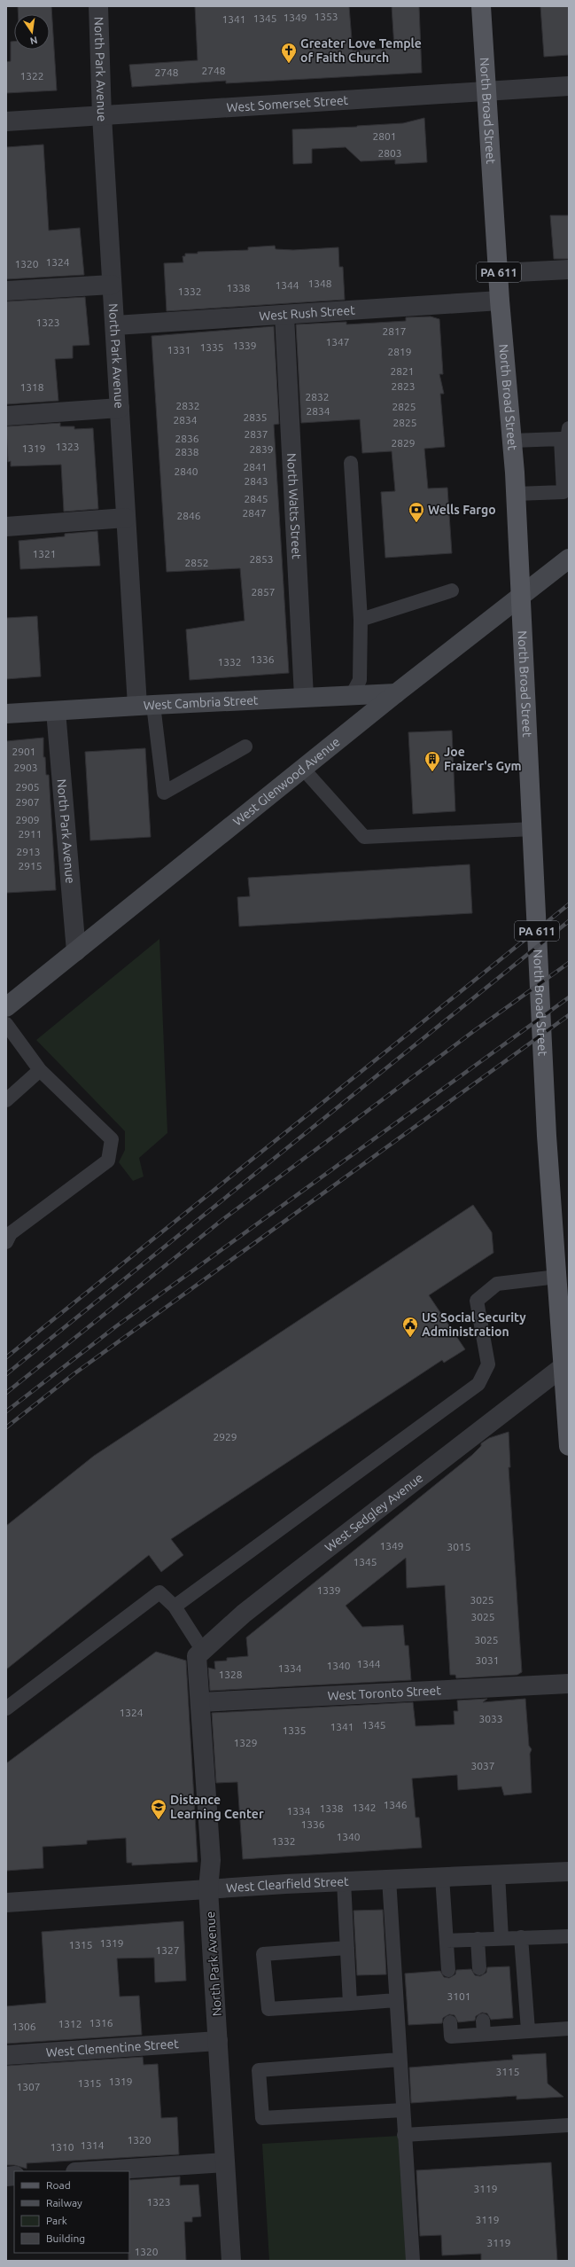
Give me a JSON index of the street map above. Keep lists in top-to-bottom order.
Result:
{
  "streets": {
    "main road": [
      "North Broad Street",
      "PA 611",
      "West Cambria Street",
      "West Glenwood Avenue"
    ],
    "street": [
      "North Park Avenue",
      "West Somerset Street",
      "West Rush Street",
      "North Watts Street",
      "West Sedgley Avenue",
      "West Toronto Street",
      "West Clearfield Street",
      "West Clementine Street"
    ]
  },
  "crossings": [
    ["North Park Avenue", "West Somerset Street"],
    ["North Park Avenue", "West Rush Street"],
    ["North Park Avenue", "West Cambria Street"],
    ["North Park Avenue", "West Glenwood Avenue"],
    ["North Park Avenue", "West Sedgley Avenue"],
    ["North Park Avenue", "West Toronto Street"],
    ["North Park Avenue", "West Clearfield Street"],
    ["North Park Avenue", "West Clementine Street"],
    ["West Somerset Street", "North Broad Street"],
    ["North Broad Street", "West Rush Street"],
    ["North Broad Street", "West Glenwood Avenue"],
    ["North Broad Street", "West Sedgley Avenue"],
    ["West Rush Street", "North Watts Street"],
    ["North Watts Street", "West Cambria Street"],
    ["West Cambria Street", "West Glenwood Avenue"]
  ],
  "places": {
    "church": ["Greater Love Temple of Faith Church"],
    "bank": ["Wells Fargo"],
    "building": ["Joe Fraizer's Gym"],
    "public building": ["US Social Security Administration"],
    "school or university": ["Distance Learning Center"]
  },
  "house_numbers": [
    "1353",
    "1349",
    "1345",
    "1341",
    "2748",
    "2748",
    "1322",
    "2801",
    "2803",
    "1324",
    "1320",
    "1348",
    "1344",
    "1338",
    "1332",
    "1323",
    "2817",
    "1347",
    "1339",
    "1335",
    "1331",
    "2819",
    "2821",
    "2823",
    "1318",
    "2832",
    "2832",
    "2825",
    "2834",
    "2835",
    "2834",
    "2825",
    "2837",
    "2836",
    "2829",
    "1323",
    "1319",
    "2839",
    "2838",
    "2841",
    "2840",
    "2843",
    "2845",
    "2847",
    "2846",
    "1321",
    "2853",
    "2852",
    "2857",
    "1336",
    "1332",
    "2901",
    "2903",
    "2905",
    "2907",
    "2909",
    "2911",
    "2913",
    "2915",
    "2929",
    "1349",
    "3015",
    "1345",
    "1339",
    "3025",
    "3025",
    "3025",
    "3031",
    "1344",
    "1340",
    "1334",
    "1328",
    "1324",
    "3033",
    "1345",
    "1341",
    "1335",
    "1329",
    "3037",
    "1346",
    "1342",
    "1338",
    "1334",
    "1336",
    "1340",
    "1332",
    "1319",
    "1315",
    "1327",
    "3101",
    "1316",
    "1312",
    "1306",
    "3115",
    "1319",
    "1315",
    "1307",
    "1320",
    "1314",
    "1310",
    "3119",
    "1323",
    "3119",
    "3119",
    "1320"
  ],
  "legend": [
    "Road",
    "Railway",
    "Park",
    "Building"
  ],
  "north": "bottom"
}
